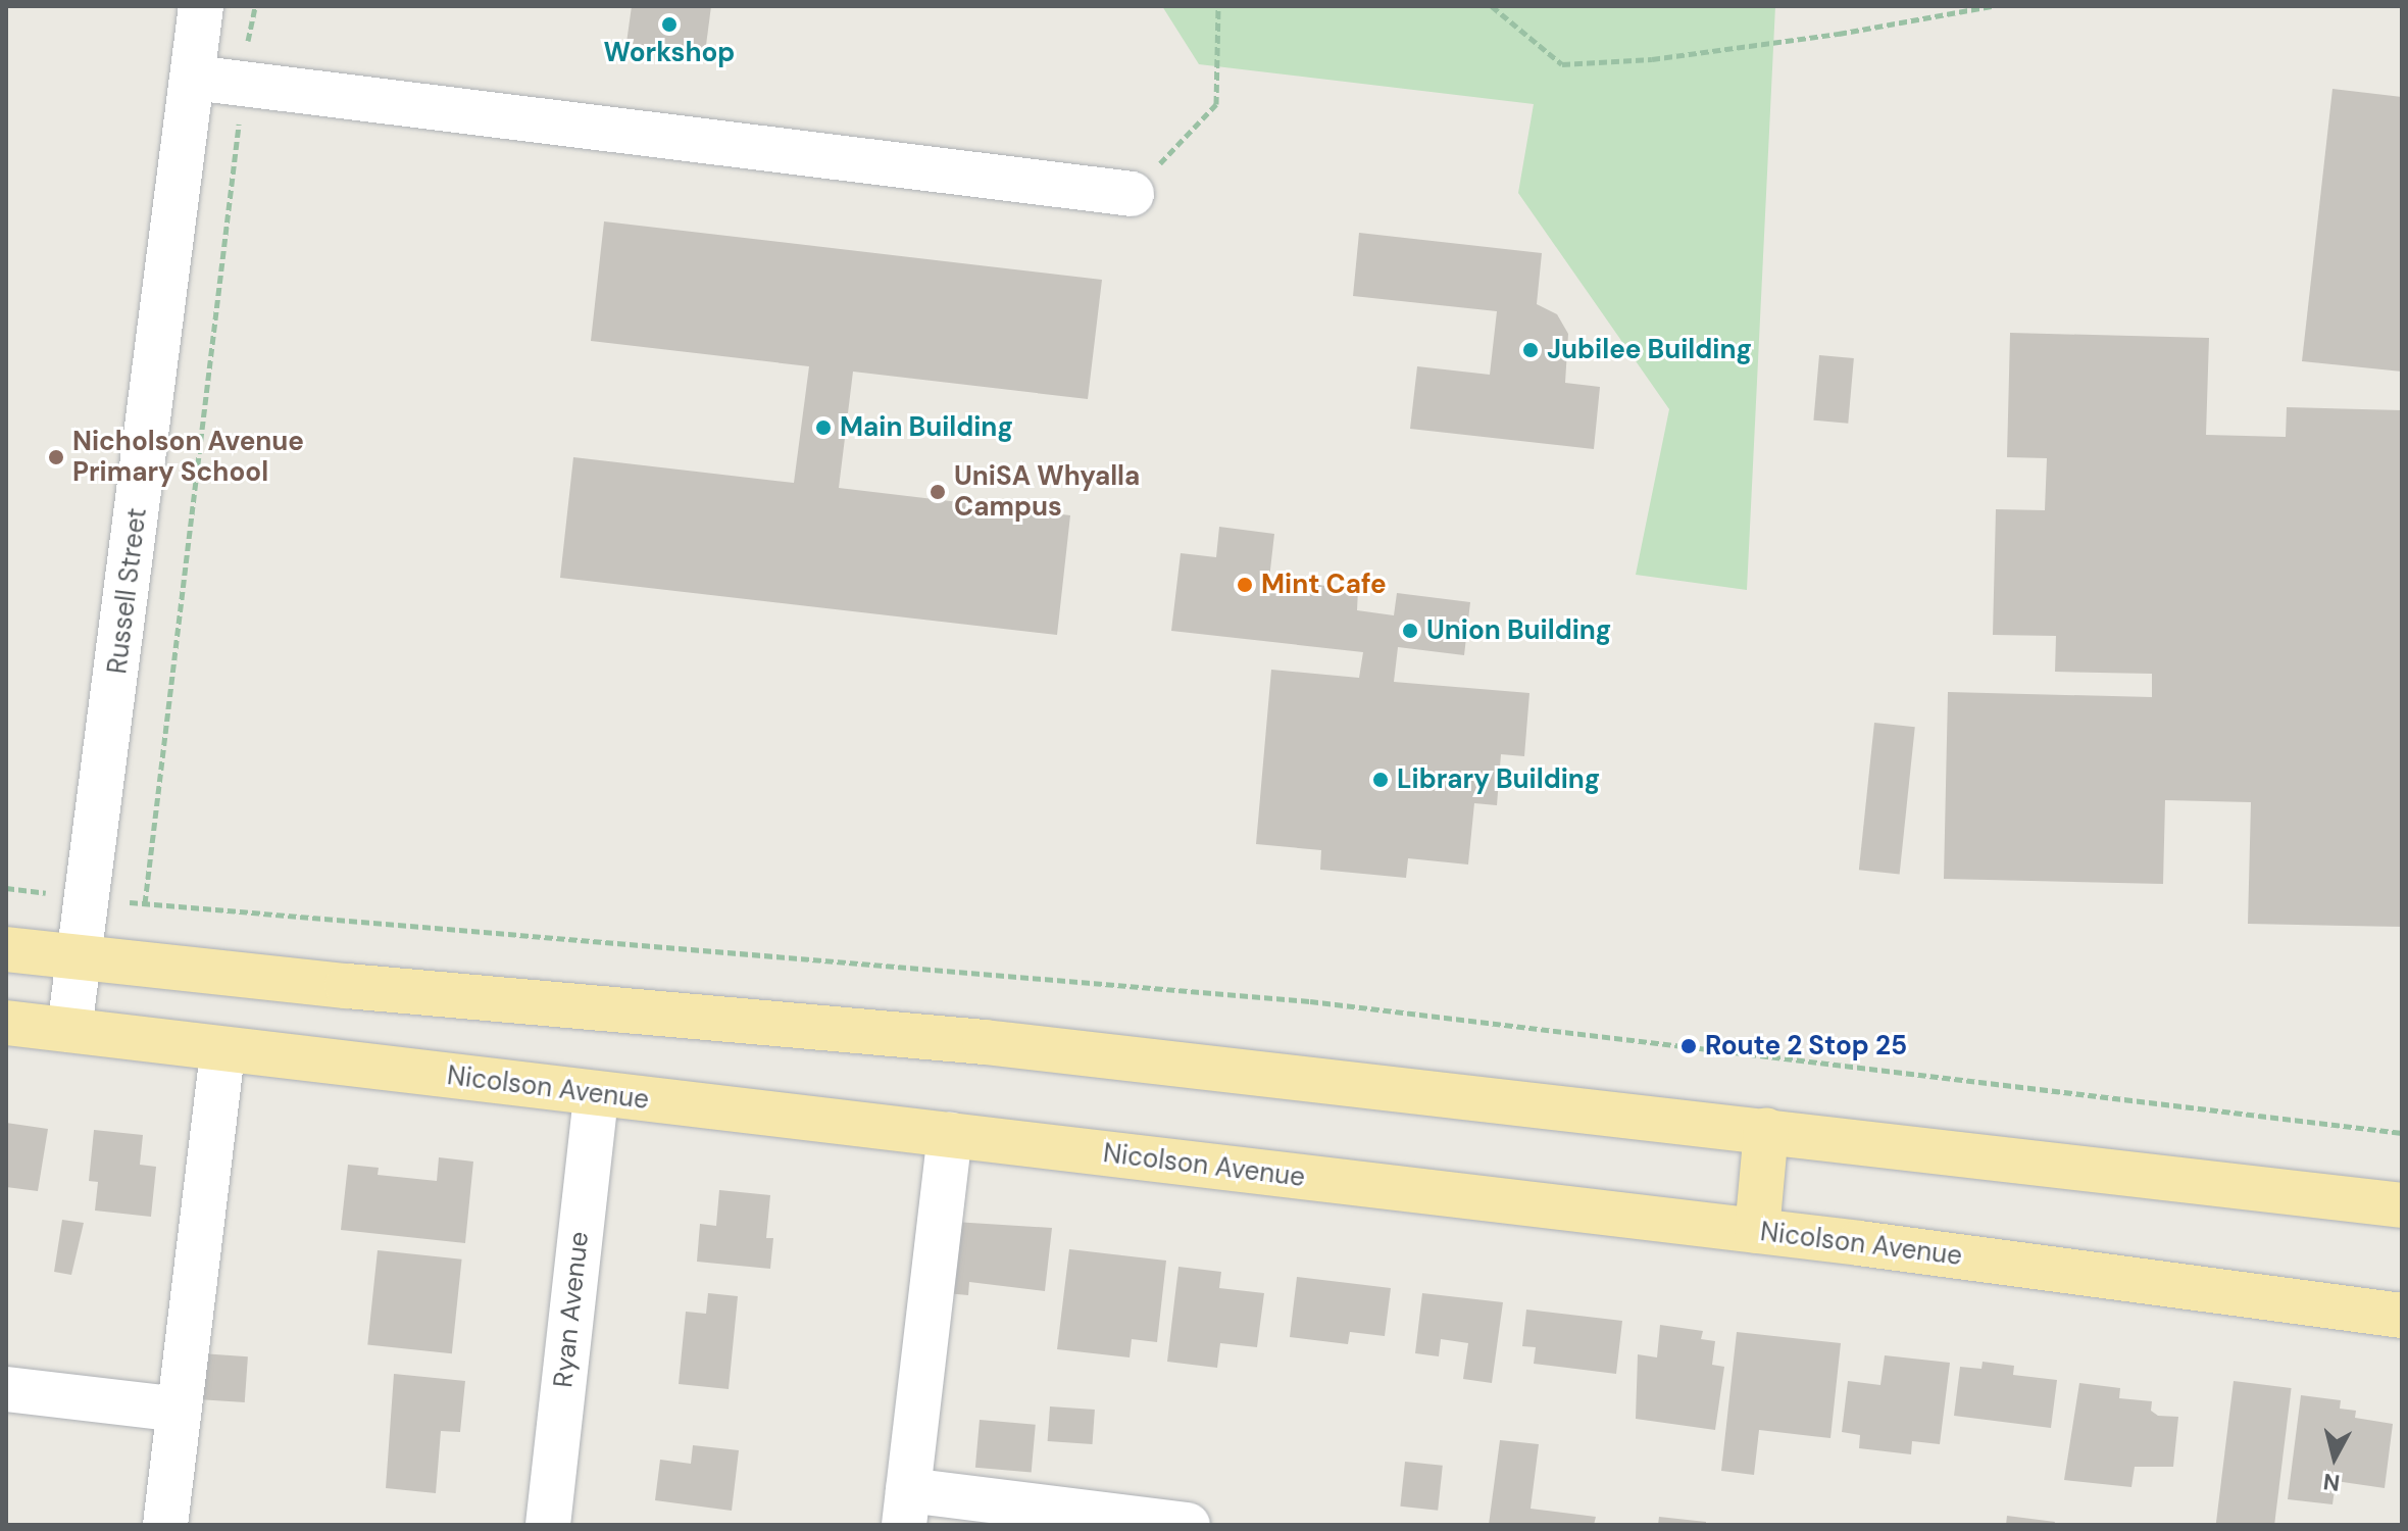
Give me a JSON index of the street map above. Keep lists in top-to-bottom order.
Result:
{
  "streets": {
    "main road": ["Nicolson Avenue"],
    "street": ["Russell Street", "Ryan Avenue"]
  },
  "crossings": [
    ["Russell Street", "Nicolson Avenue"],
    ["Nicolson Avenue", "Ryan Avenue"]
  ],
  "places": [
    "Workshop",
    "Jubilee Building",
    "Main Building",
    "Nicholson Avenue Primary School",
    "UniSA Whyalla Campus",
    "Mint Cafe",
    "Union Building",
    "Library Building",
    "Route 2 Stop 25"
  ],
  "north": "bottom"
}
